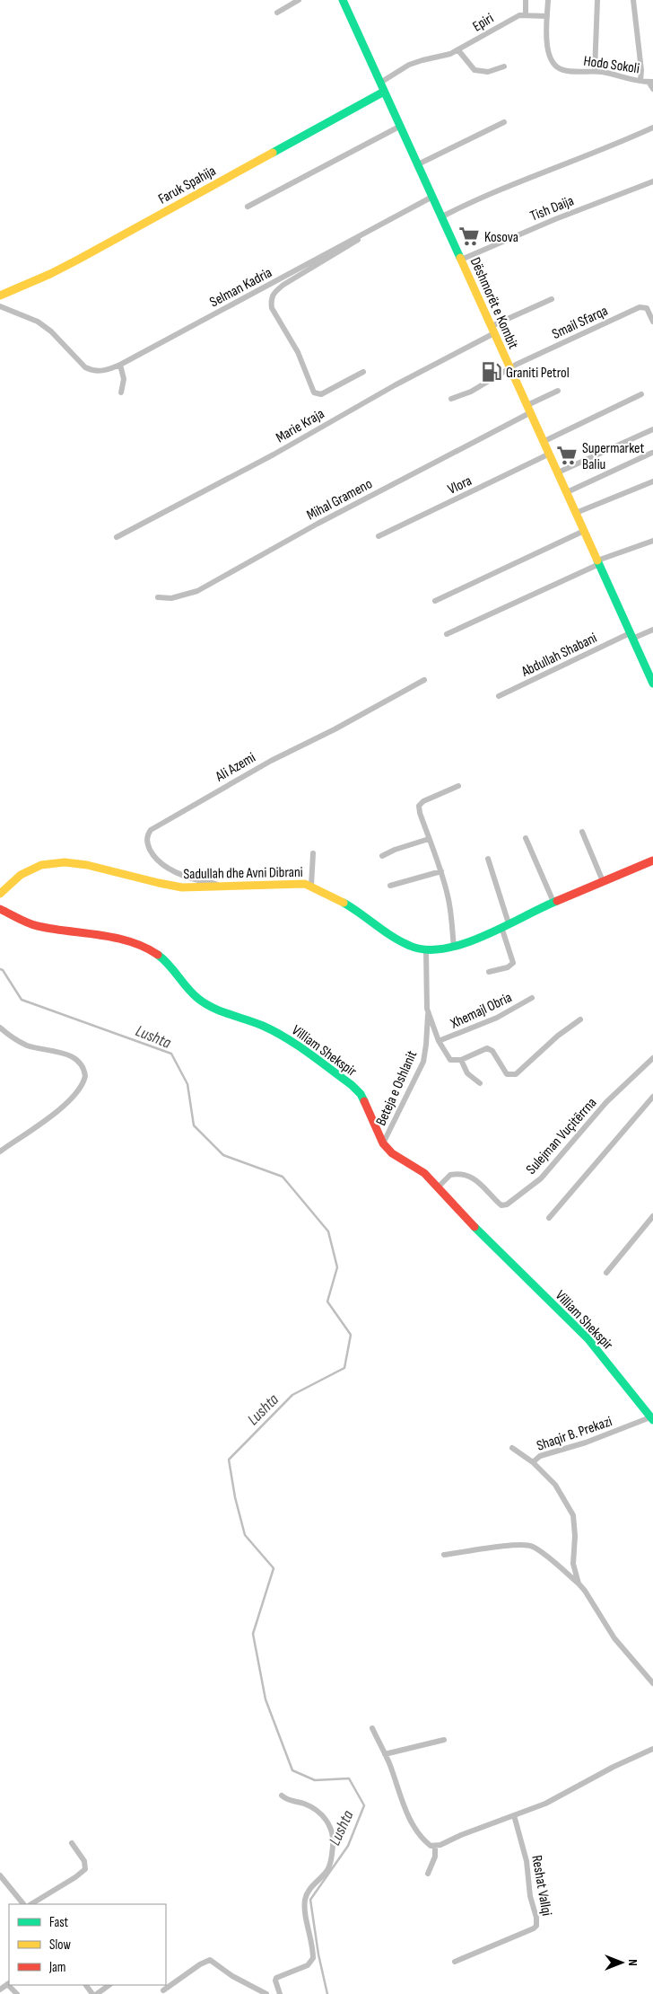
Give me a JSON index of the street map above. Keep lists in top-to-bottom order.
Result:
{
  "streets": {
    "street": [
      "Epiri",
      "Hodo Sokoli",
      "Faruk Spahija",
      "Tish Daija",
      "Selman Kadria",
      "Dëshmorët e Kombit",
      "Smail Sfarqa",
      "Marie Kraja",
      "Vlora",
      "Mihal Grameno",
      "Abdullah Shabani",
      "Ali Azemi",
      "Sadullah dhe Avni Dibrani",
      "Xhemajl Obria",
      "Villiam Shekspir",
      "Beteja e Oshlanit",
      "Sulejman Vuçitërrna",
      "Shaqir B. Prekazi",
      "Reshat Vallqi"
    ]
  },
  "crossings": [
    ["Epiri", "Hodo Sokoli"],
    ["Epiri", "Dëshmorët e Kombit"],
    ["Faruk Spahija", "Dëshmorët e Kombit"],
    ["Tish Daija", "Dëshmorët e Kombit"],
    ["Selman Kadria", "Dëshmorët e Kombit"],
    ["Dëshmorët e Kombit", "Smail Sfarqa"],
    ["Dëshmorët e Kombit", "Marie Kraja"],
    ["Dëshmorët e Kombit", "Vlora"],
    ["Dëshmorët e Kombit", "Mihal Grameno"],
    ["Dëshmorët e Kombit", "Abdullah Shabani"],
    ["Ali Azemi", "Sadullah dhe Avni Dibrani"],
    ["Sadullah dhe Avni Dibrani", "Beteja e Oshlanit"],
    ["Xhemajl Obria", "Beteja e Oshlanit"],
    ["Villiam Shekspir", "Beteja e Oshlanit"],
    ["Villiam Shekspir", "Sulejman Vuçitërrna"],
    ["Villiam Shekspir", "Shaqir B. Prekazi"]
  ],
  "water": ["Lushta"],
  "places": {
    "supermarket": ["Kosova", "Supermarket Baliu"],
    "fuel station": ["Graniti Petrol"]
  },
  "legend": ["Fast", "Slow", "Jam"],
  "north": "right"
}
